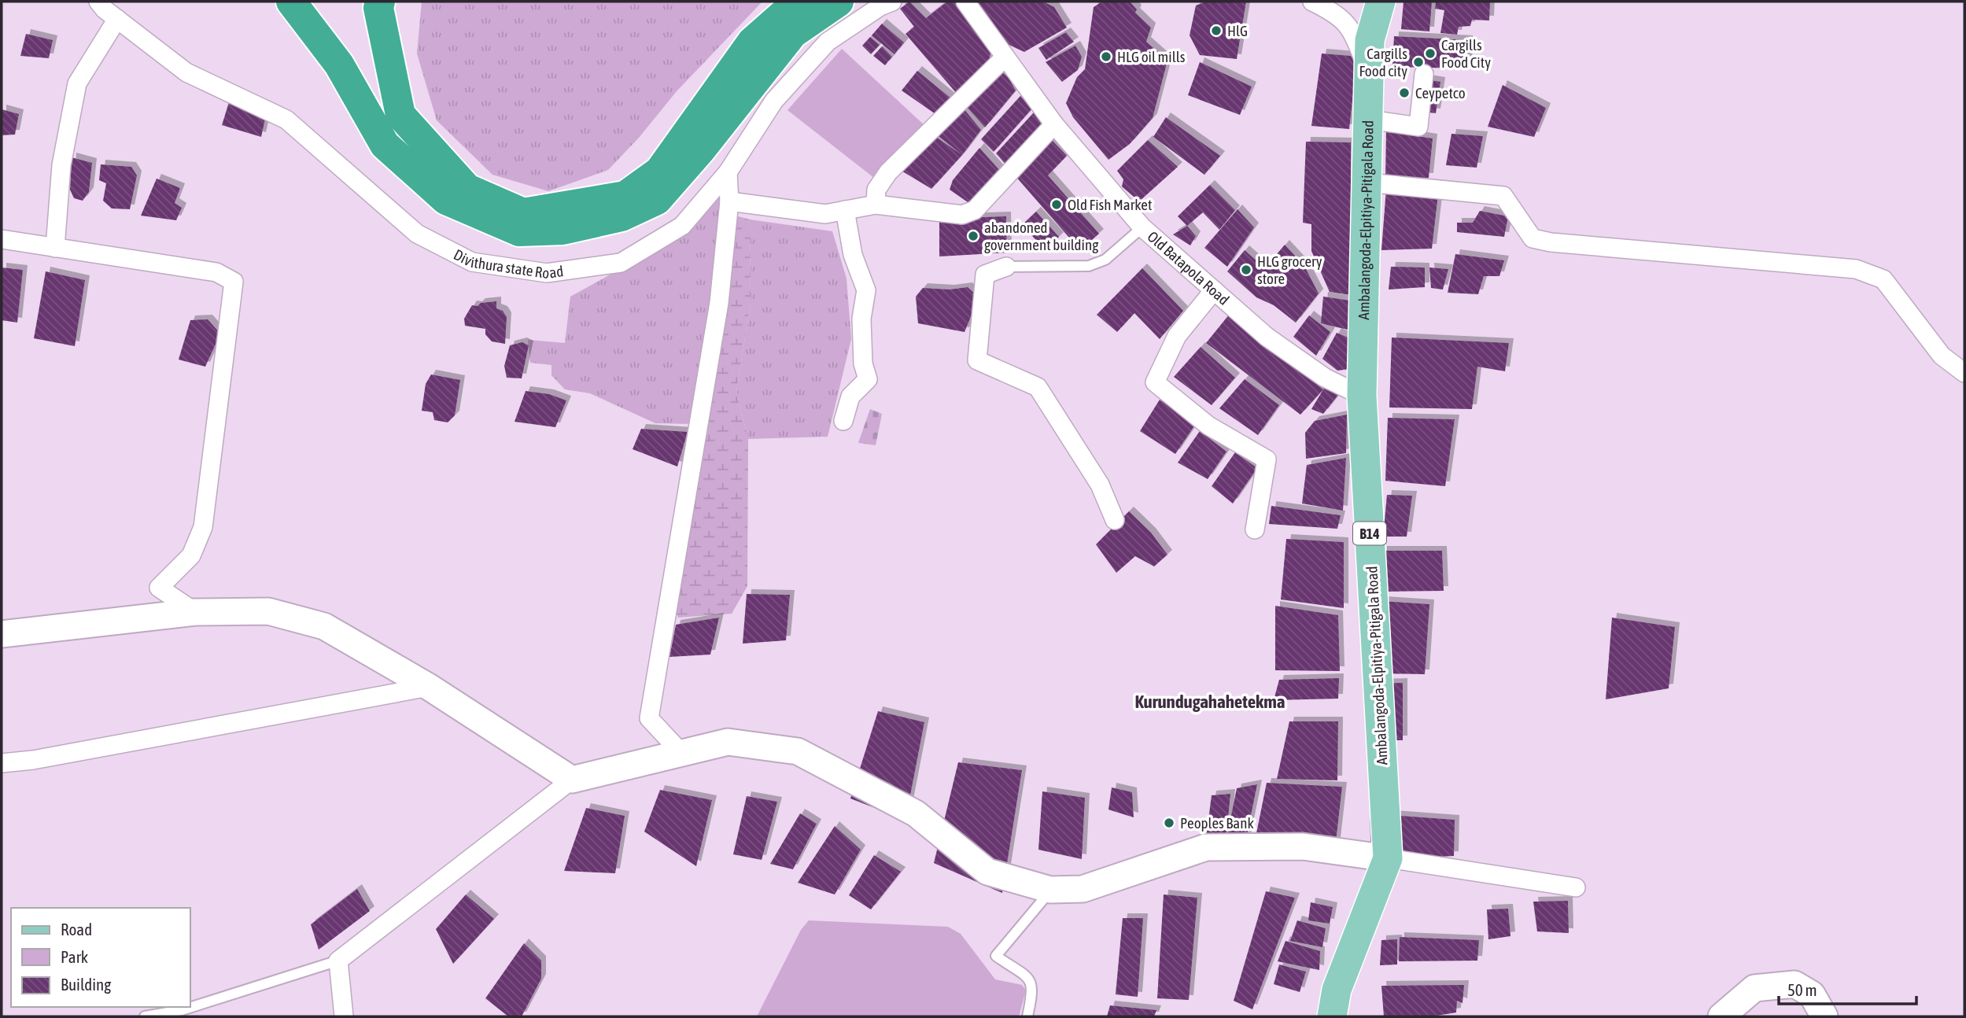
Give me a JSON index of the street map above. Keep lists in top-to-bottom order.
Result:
{
  "streets": {
    "main road": ["Ambalangoda-Elpitiya-Pitigala Road", "B14"],
    "street": ["Divithura state Road", "Old Batapola Road"]
  },
  "crossings": [
    ["Ambalangoda-Elpitiya-Pitigala Road", "Old Batapola Road"]
  ],
  "districts": ["Kurundugahahetekma"],
  "places": [
    "HlG",
    "Cargills Food City",
    "HLG oil mills",
    "Cargills Food city",
    "Ceypetco",
    "Old Fish Market",
    "abandoned government building",
    "HLG grocery store",
    "Peoples Bank"
  ],
  "legend": ["Road", "Park", "Building"],
  "scale_bar": "50 m"
}
